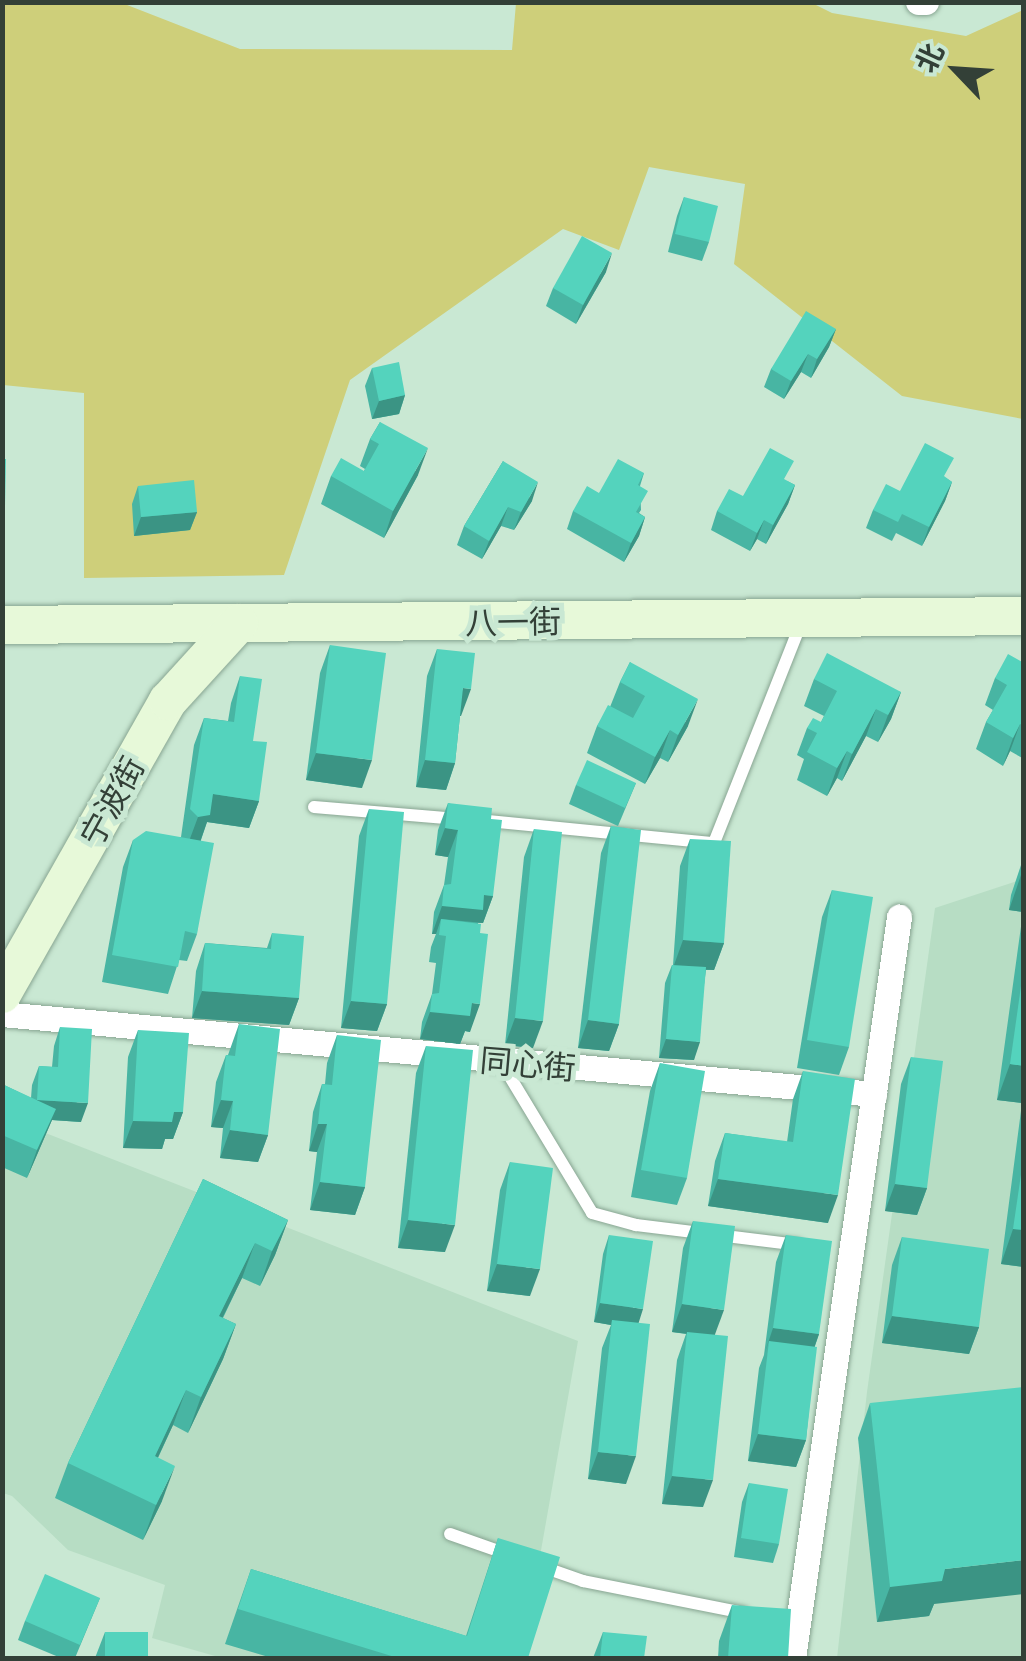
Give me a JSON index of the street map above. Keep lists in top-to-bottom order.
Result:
{
  "streets": {
    "street": ["八一街", "宁波街", "同心街"]
  },
  "crossings": [
    ["八一街", "宁波街"]
  ],
  "north": "top left"
}
